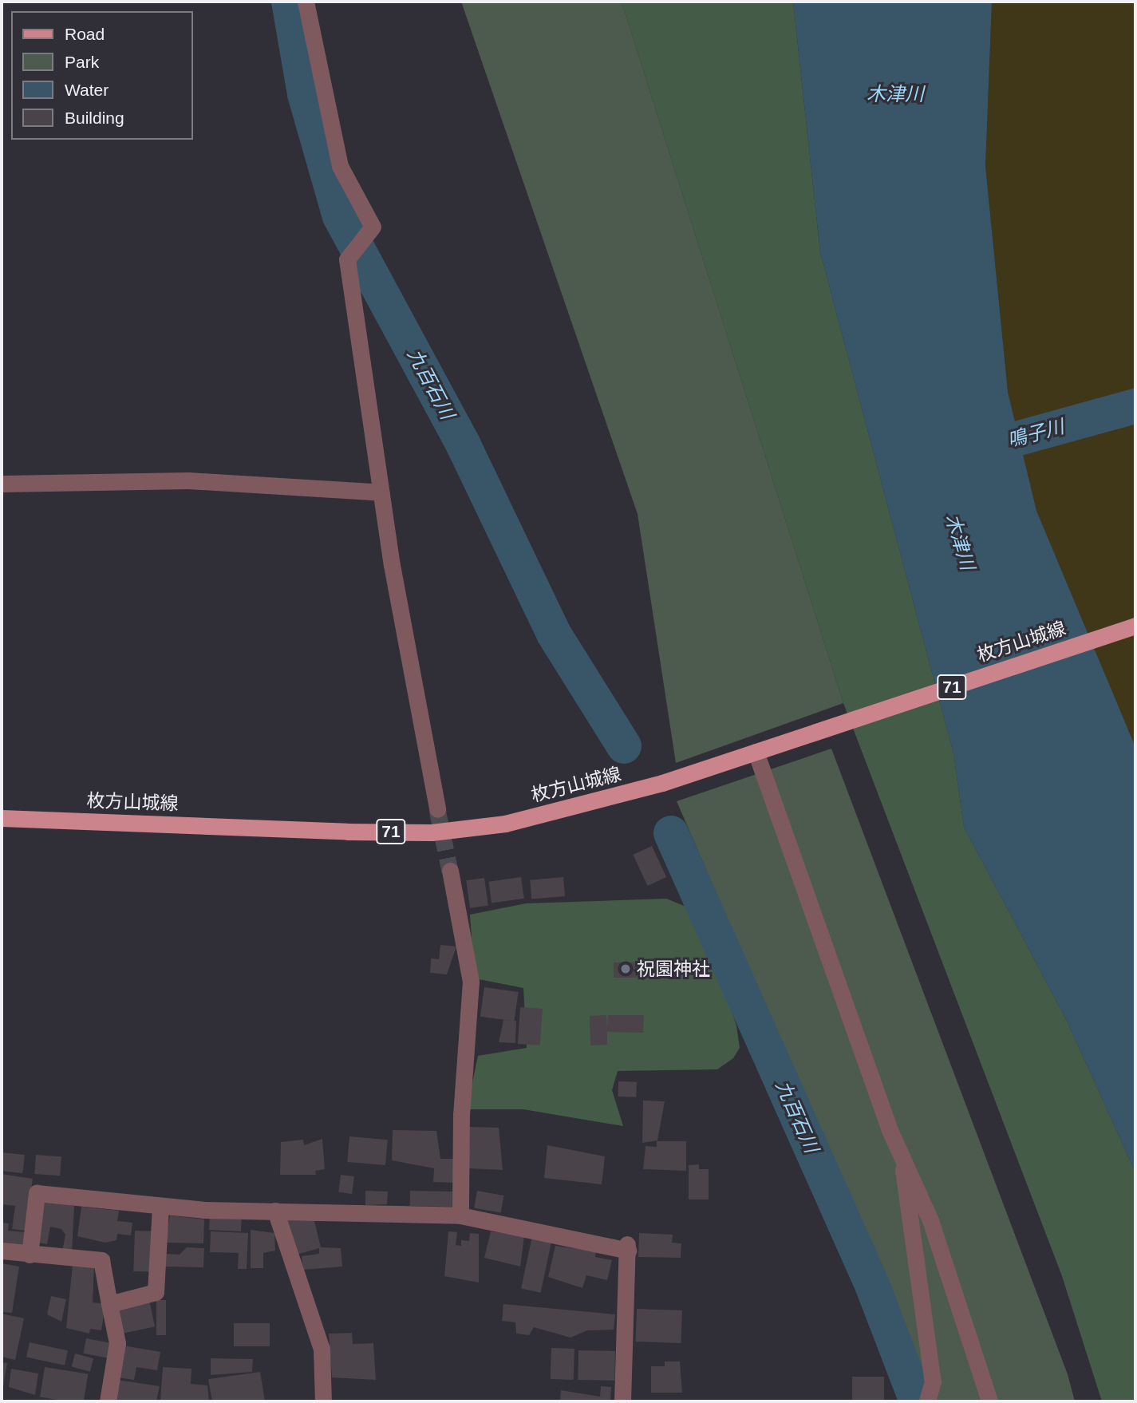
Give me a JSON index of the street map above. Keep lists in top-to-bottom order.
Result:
{
  "streets": {
    "main road": ["枚方山城線", "71"]
  },
  "water": ["木津川", "九百石川", "鳴子川"],
  "places": ["祝園神社"],
  "legend": [
    "Road",
    "Park",
    "Water",
    "Building"
  ]
}
